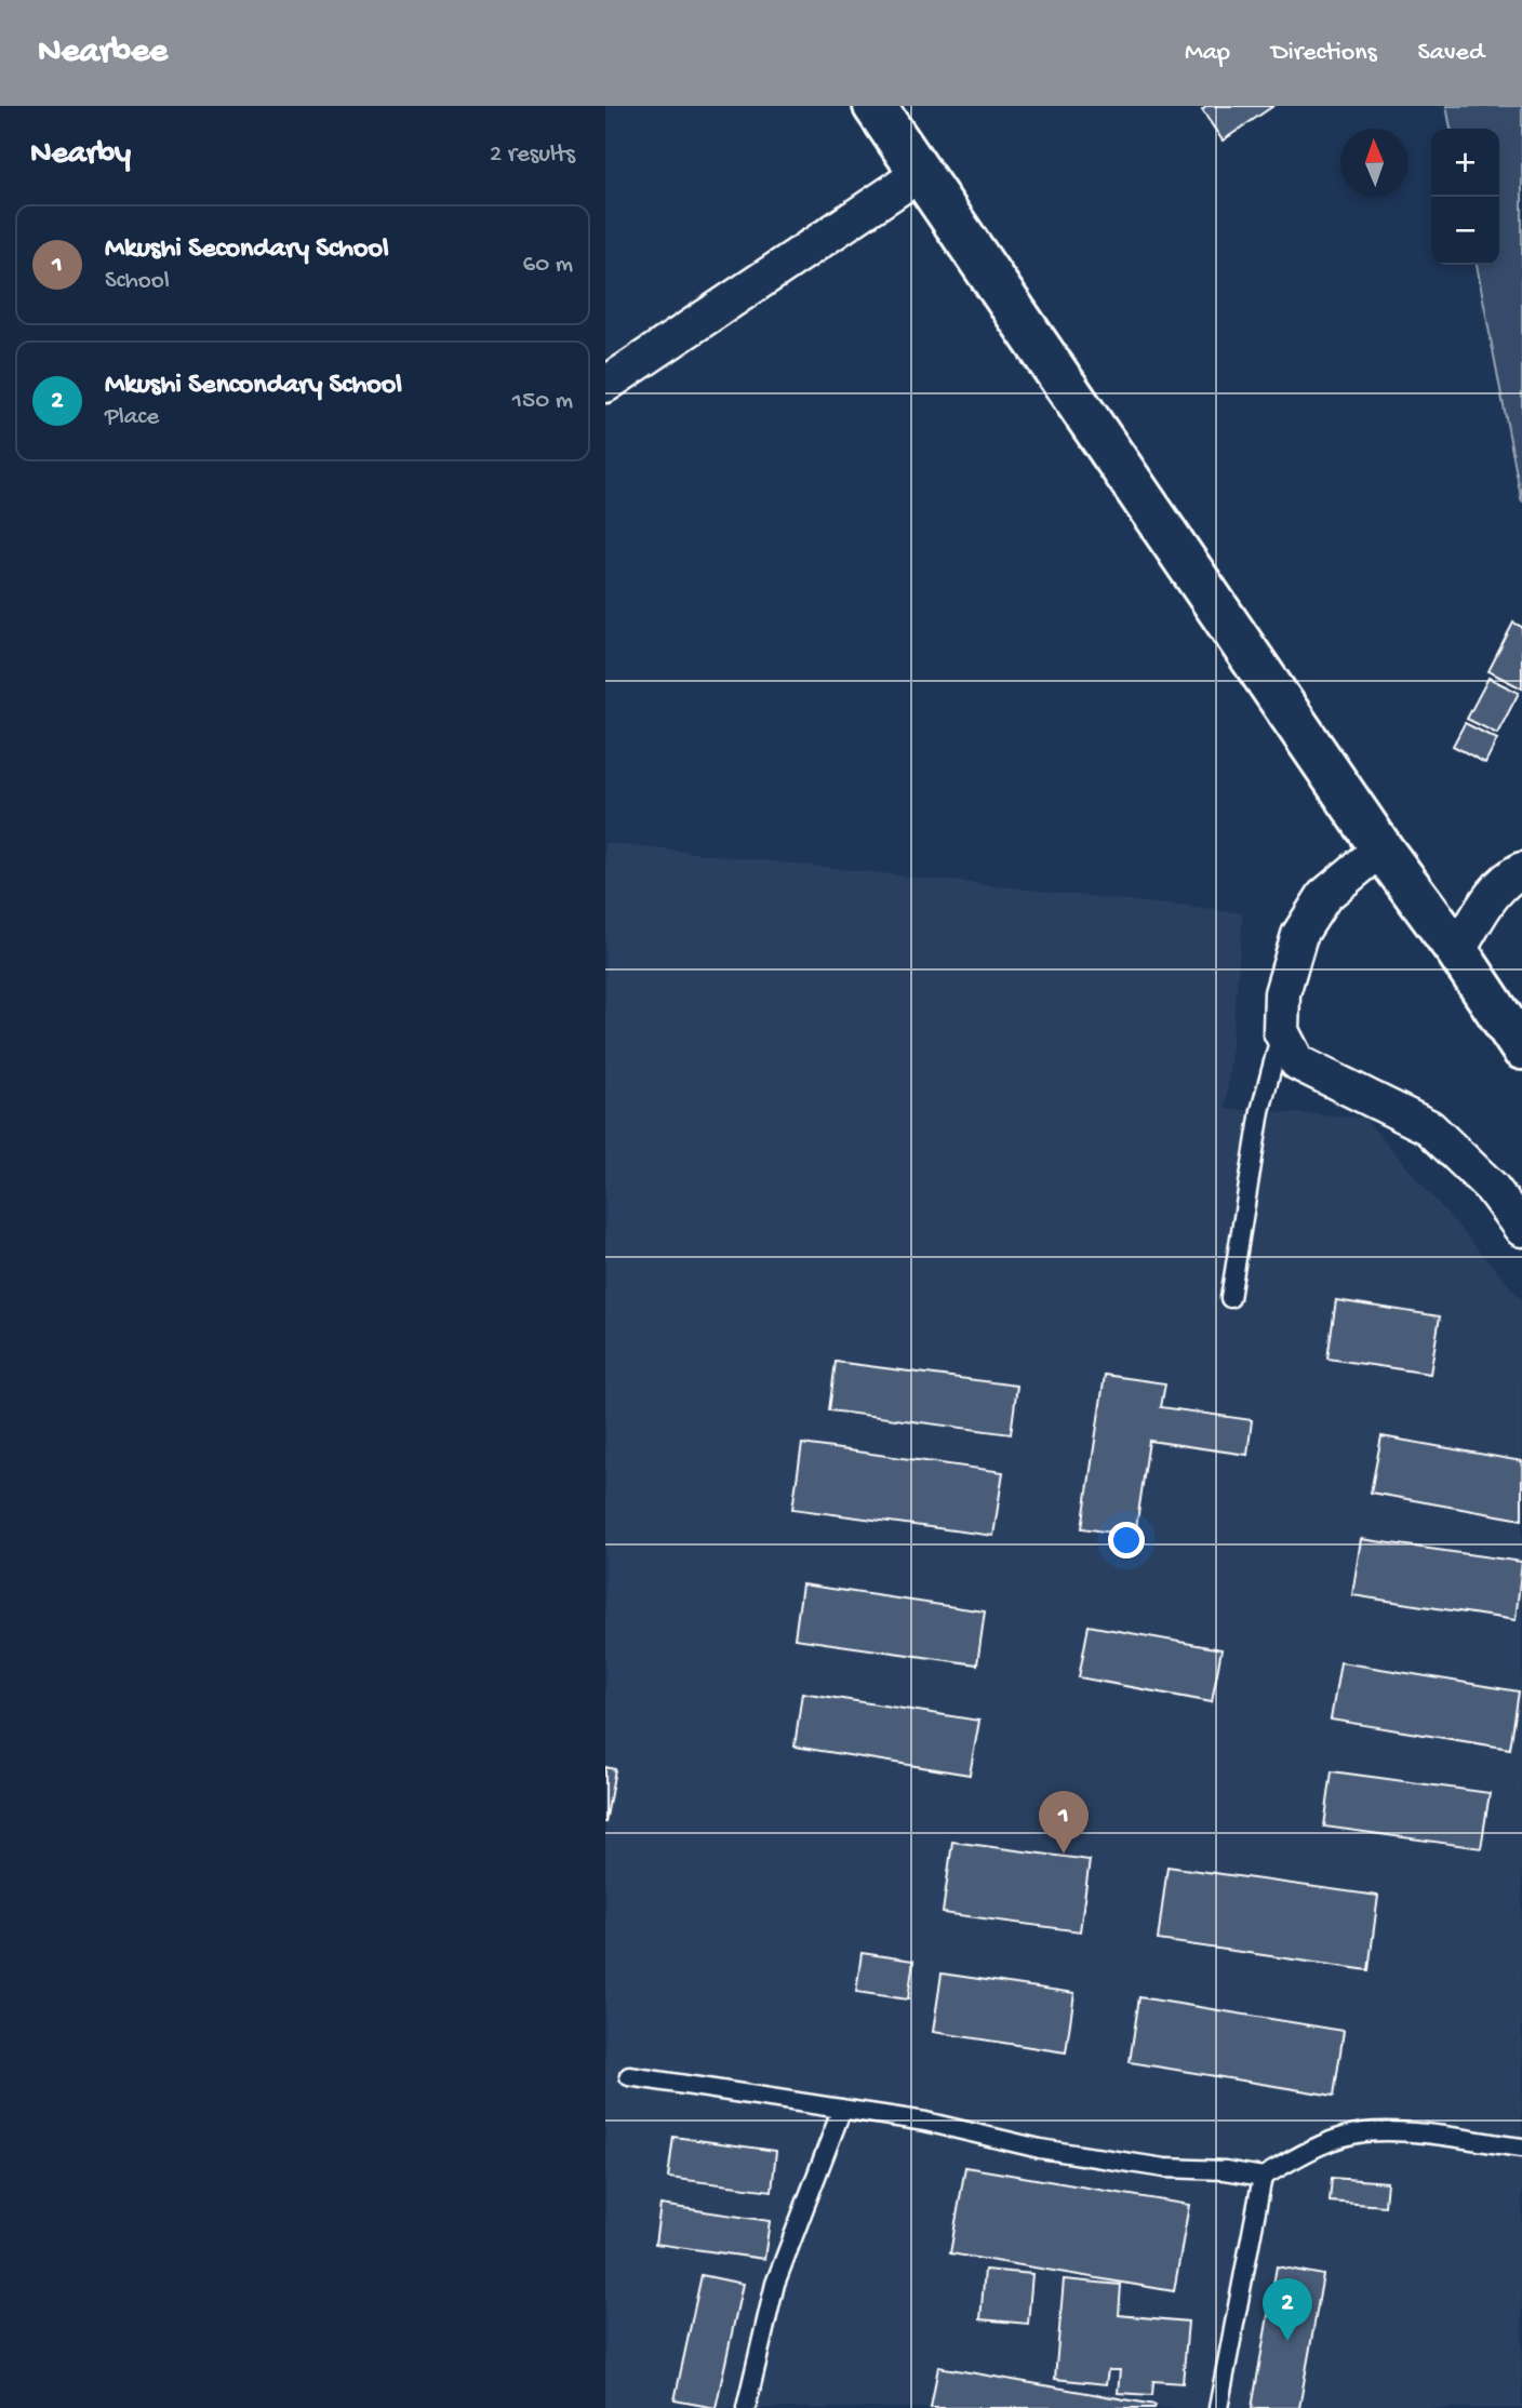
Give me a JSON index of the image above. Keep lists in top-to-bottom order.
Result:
{
  "north": "top",
  "page": {
    "header": "Nearbee",
    "nav": ["Map", "Directions", "Saved"],
    "heading": ["Nearby", "2 results"],
    "map_buttons": ["+", "−"],
    "list": [
      {
        "mark": "1",
        "name": "Mkushi Secondary School",
        "note": "School",
        "value": "60 m"
      },
      {
        "mark": "2",
        "name": "Mkushi Sencondary School",
        "note": "Place",
        "value": "150 m"
      }
    ],
    "pins": ["1", "2"]
  }
}
